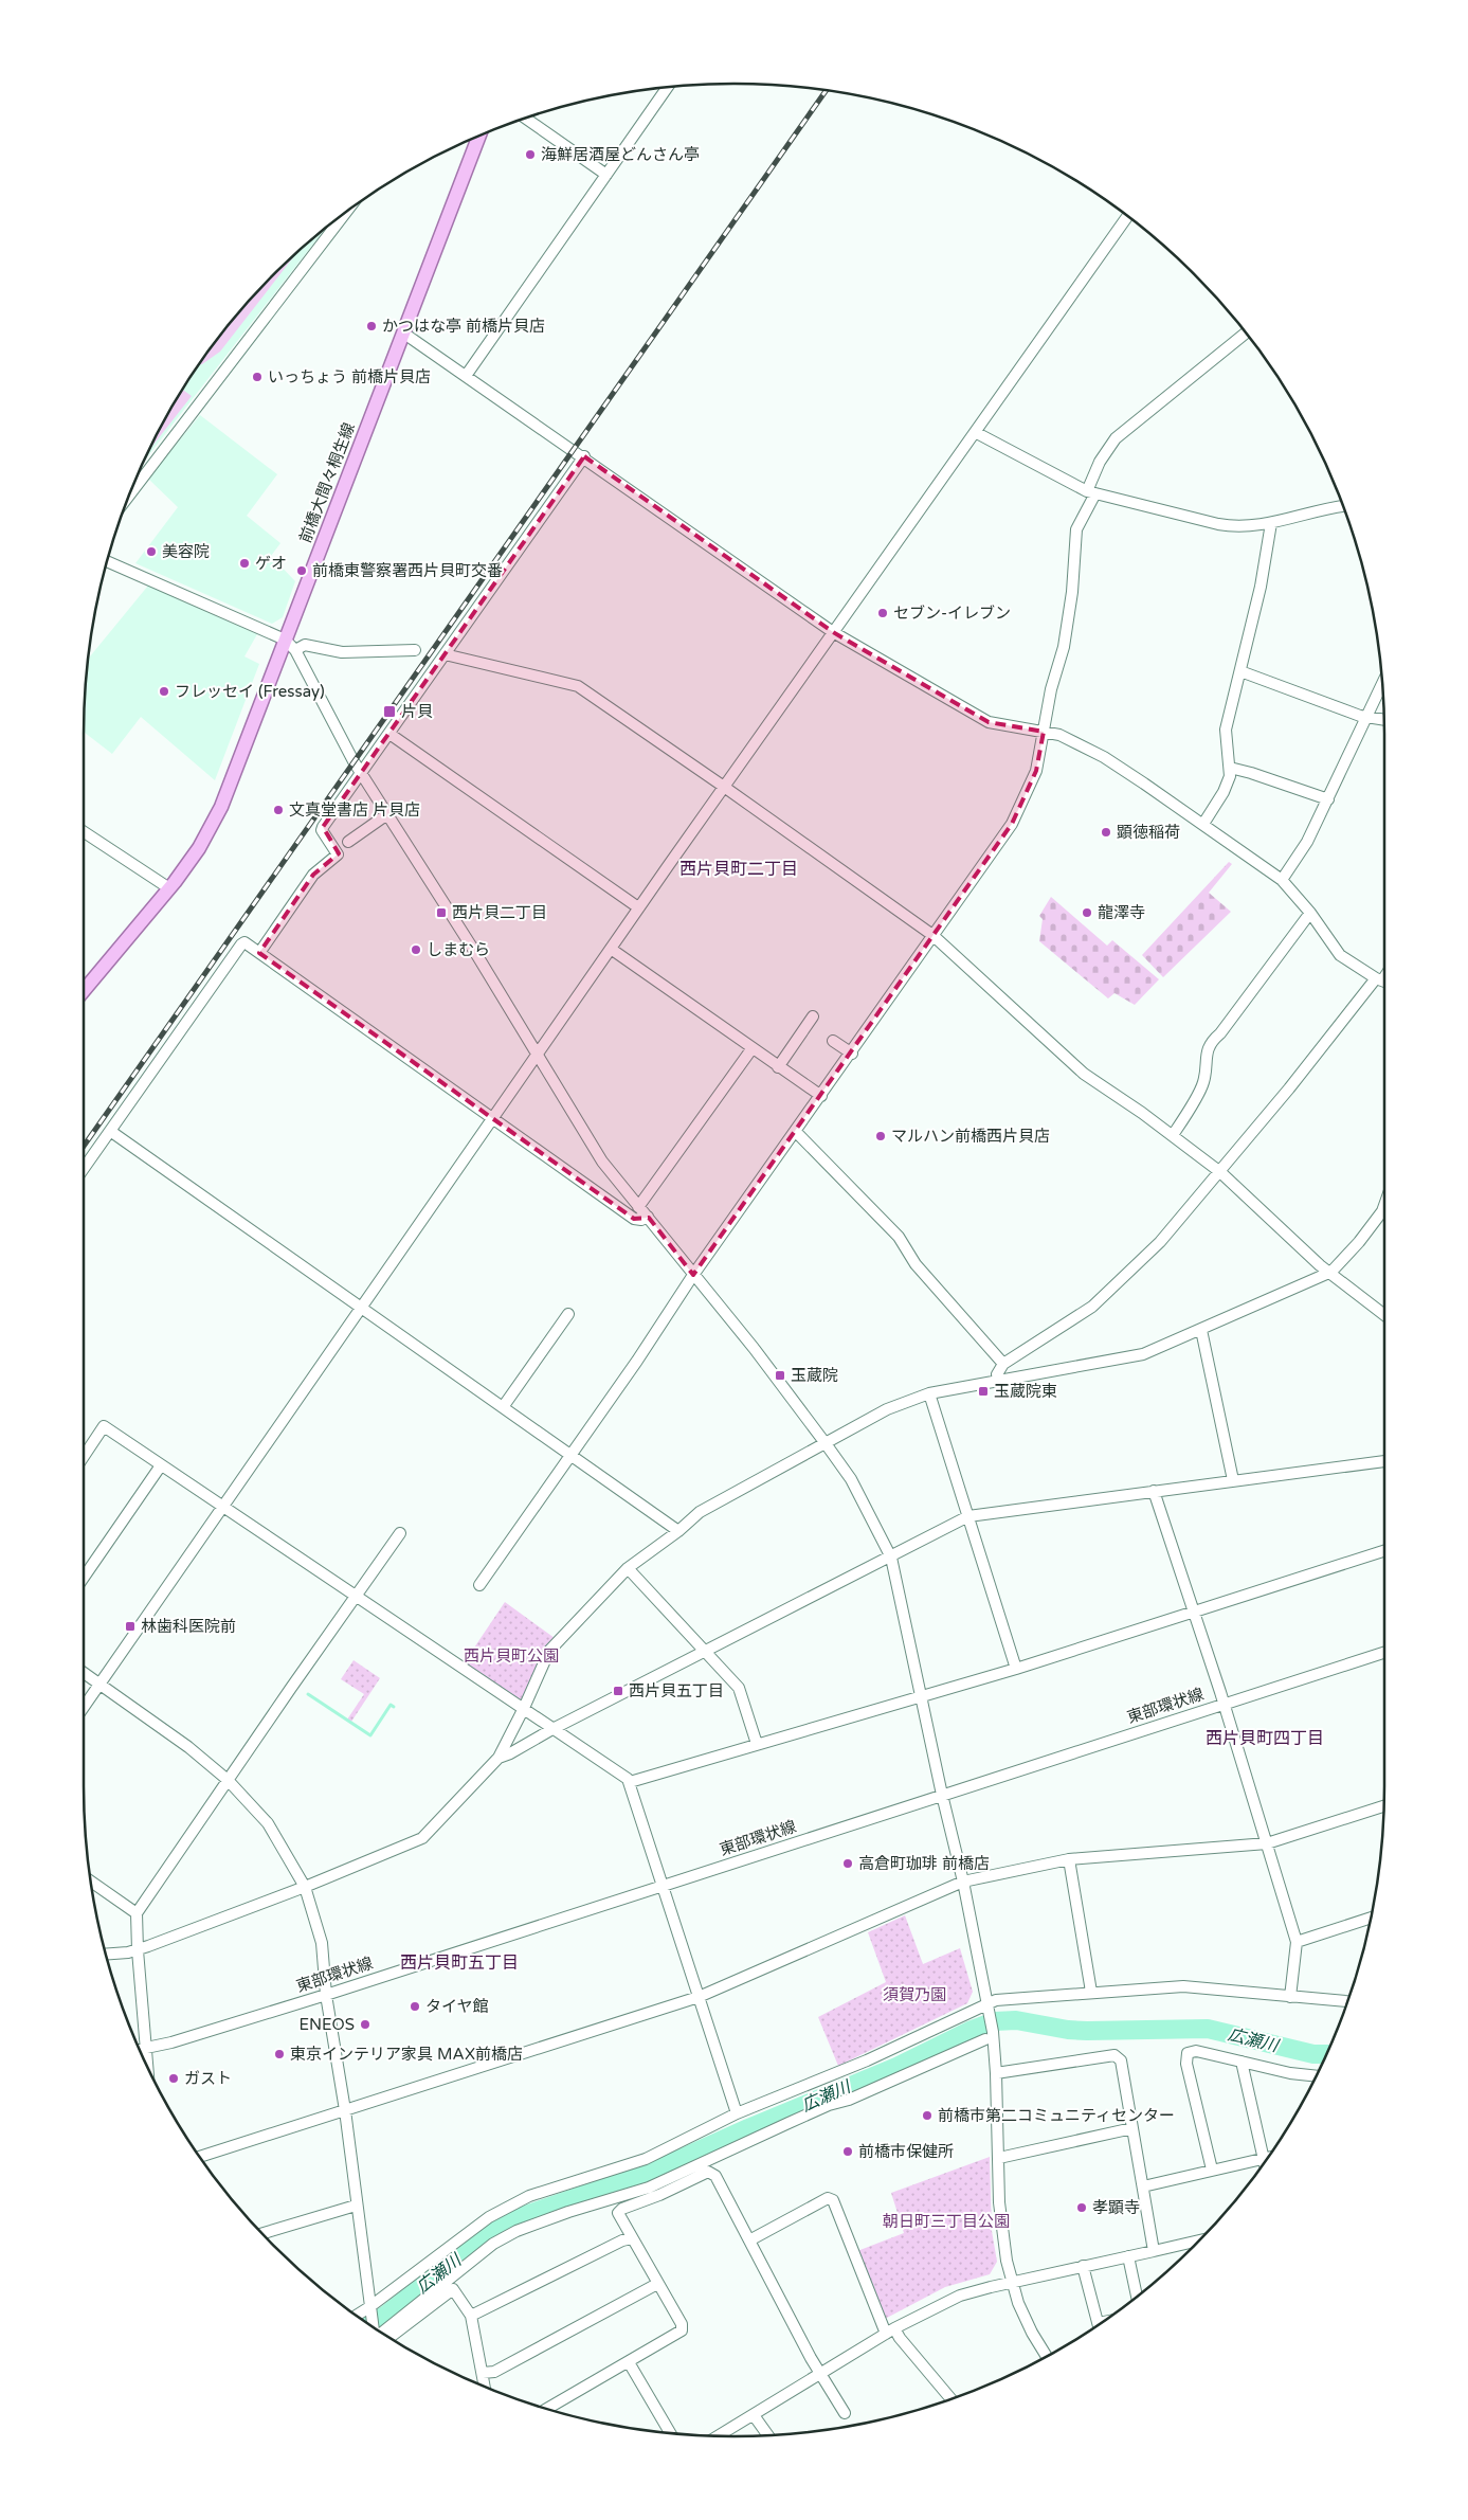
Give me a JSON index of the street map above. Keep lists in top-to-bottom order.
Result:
{
  "streets": {
    "main road": ["前橋大間々桐生線"],
    "street": ["東部環状線"]
  },
  "districts": ["西片貝町二丁目", "西片貝町四丁目", "西片貝町五丁目"],
  "water": ["広瀬川"],
  "parks": ["西片貝町公園", "須賀乃園", "朝日町三丁目公園"],
  "places": {
    "other": [
      "海鮮居酒屋どんさん亭",
      "かつはな亭 前橋片貝店",
      "いっちょう 前橋片貝店",
      "美容院",
      "ゲオ",
      "前橋東警察署西片貝町交番",
      "セブン-イレブン",
      "フレッセイ (Fressay)",
      "文真堂書店 片貝店",
      "顕徳稲荷",
      "龍澤寺",
      "しまむら",
      "マルハン前橋西片貝店",
      "高倉町珈琲 前橋店",
      "タイヤ館",
      "ENEOS",
      "東京インテリア家具 MAX前橋店",
      "ガスト",
      "前橋市第二コミュニティセンター",
      "前橋市保健所",
      "孝顕寺"
    ],
    "transit": [
      "片貝",
      "西片貝二丁目",
      "玉蔵院",
      "玉蔵院東",
      "林歯科医院前",
      "西片貝五丁目"
    ]
  }
}
